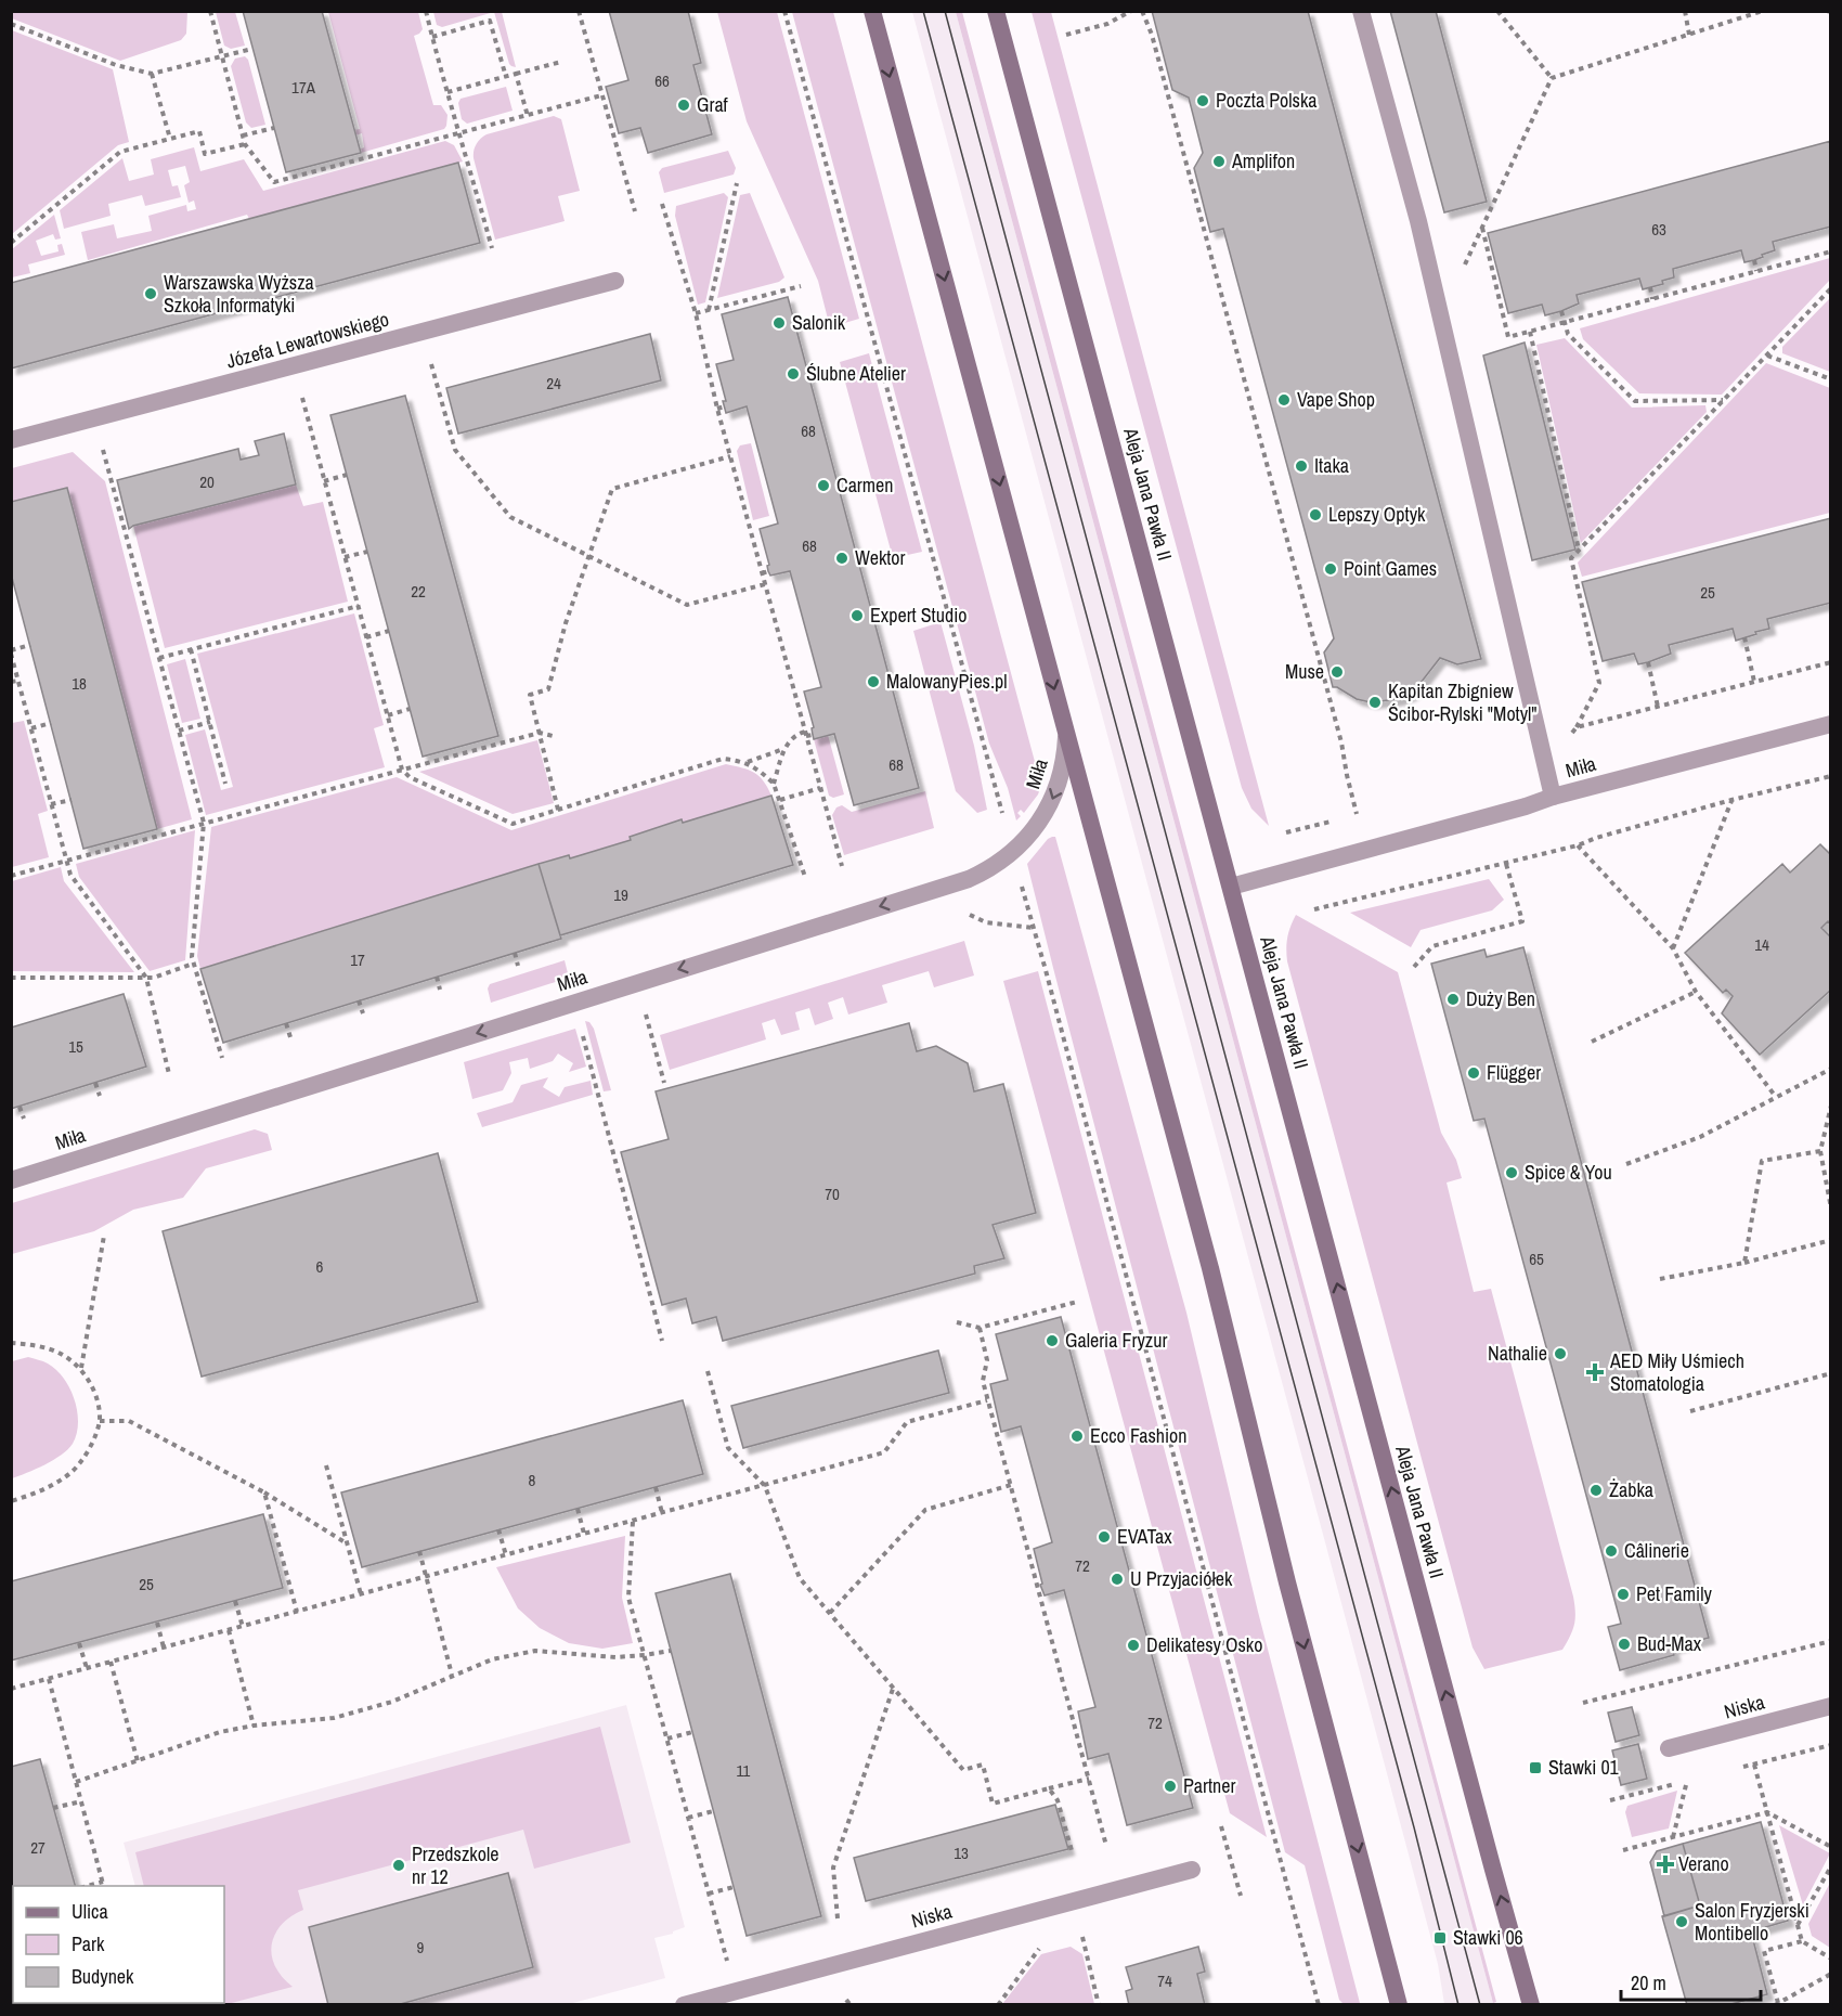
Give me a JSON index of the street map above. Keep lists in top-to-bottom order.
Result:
{
  "streets": {
    "main road": ["Aleja Jana Pawła II"],
    "street": ["Józefa Lewartowskiego", "Miła", "Niska"]
  },
  "crossings": [
    ["Aleja Jana Pawła II", "Miła"]
  ],
  "one_way": ["Miła"],
  "places": {
    "other": [
      "Poczta Polska",
      "Graf",
      "Amplifon",
      "Warszawska Wyższa Szkoła Informatyki",
      "Salonik",
      "Ślubne Atelier",
      "Vape Shop",
      "Itaka",
      "Carmen",
      "Lepszy Optyk",
      "Wektor",
      "Point Games",
      "Expert Studio",
      "Muse",
      "MalowanyPies.pl",
      "Kapitan Zbigniew Ścibor-Rylski \"Motyl\"",
      "Duży Ben",
      "Flügger",
      "Spice & You",
      "Galeria Fryzur",
      "Nathalie",
      "Ecco Fashion",
      "Żabka",
      "EVATax",
      "Câlinerie",
      "U Przyjaciółek",
      "Pet Family",
      "Bud-Max",
      "Delikatesy Osko",
      "Partner",
      "Przedszkole nr 12",
      "Salon Fryzjerski Montibello"
    ],
    "health": ["AED Miły Uśmiech Stomatologia", "Verano"],
    "transit": ["Stawki 01", "Stawki 06"]
  },
  "house_numbers": [
    "66",
    "17A",
    "63",
    "24",
    "68",
    "20",
    "68",
    "22",
    "25",
    "18",
    "68",
    "19",
    "14",
    "17",
    "15",
    "70",
    "65",
    "6",
    "8",
    "72",
    "25",
    "72",
    "11",
    "27",
    "13",
    "9",
    "74"
  ],
  "legend": ["Ulica", "Park", "Budynek"],
  "scale_bar": "20 m"
}
